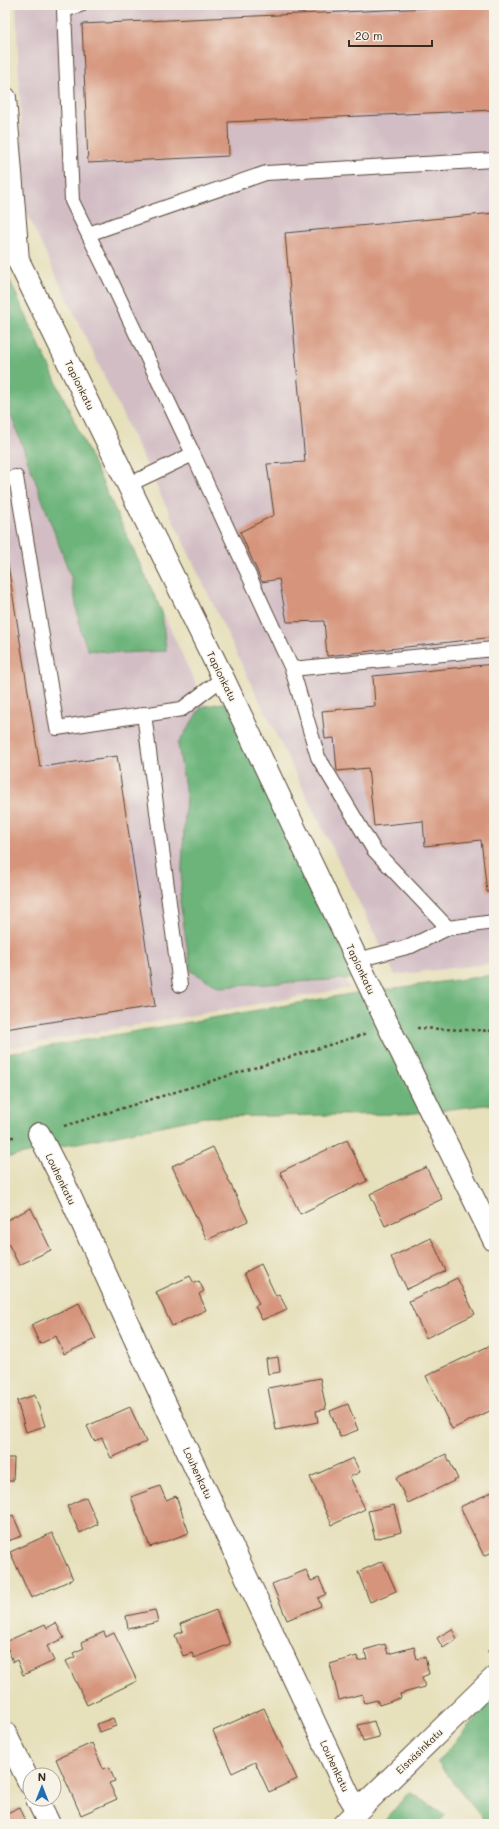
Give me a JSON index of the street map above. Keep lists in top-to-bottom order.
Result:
{
  "streets": {
    "street": ["Tapionkatu", "Louhenkatu", "Eisnäsinkatu"]
  },
  "crossings": [
    ["Louhenkatu", "Eisnäsinkatu"]
  ],
  "scale_bar": "20 m",
  "north": "top"
}
